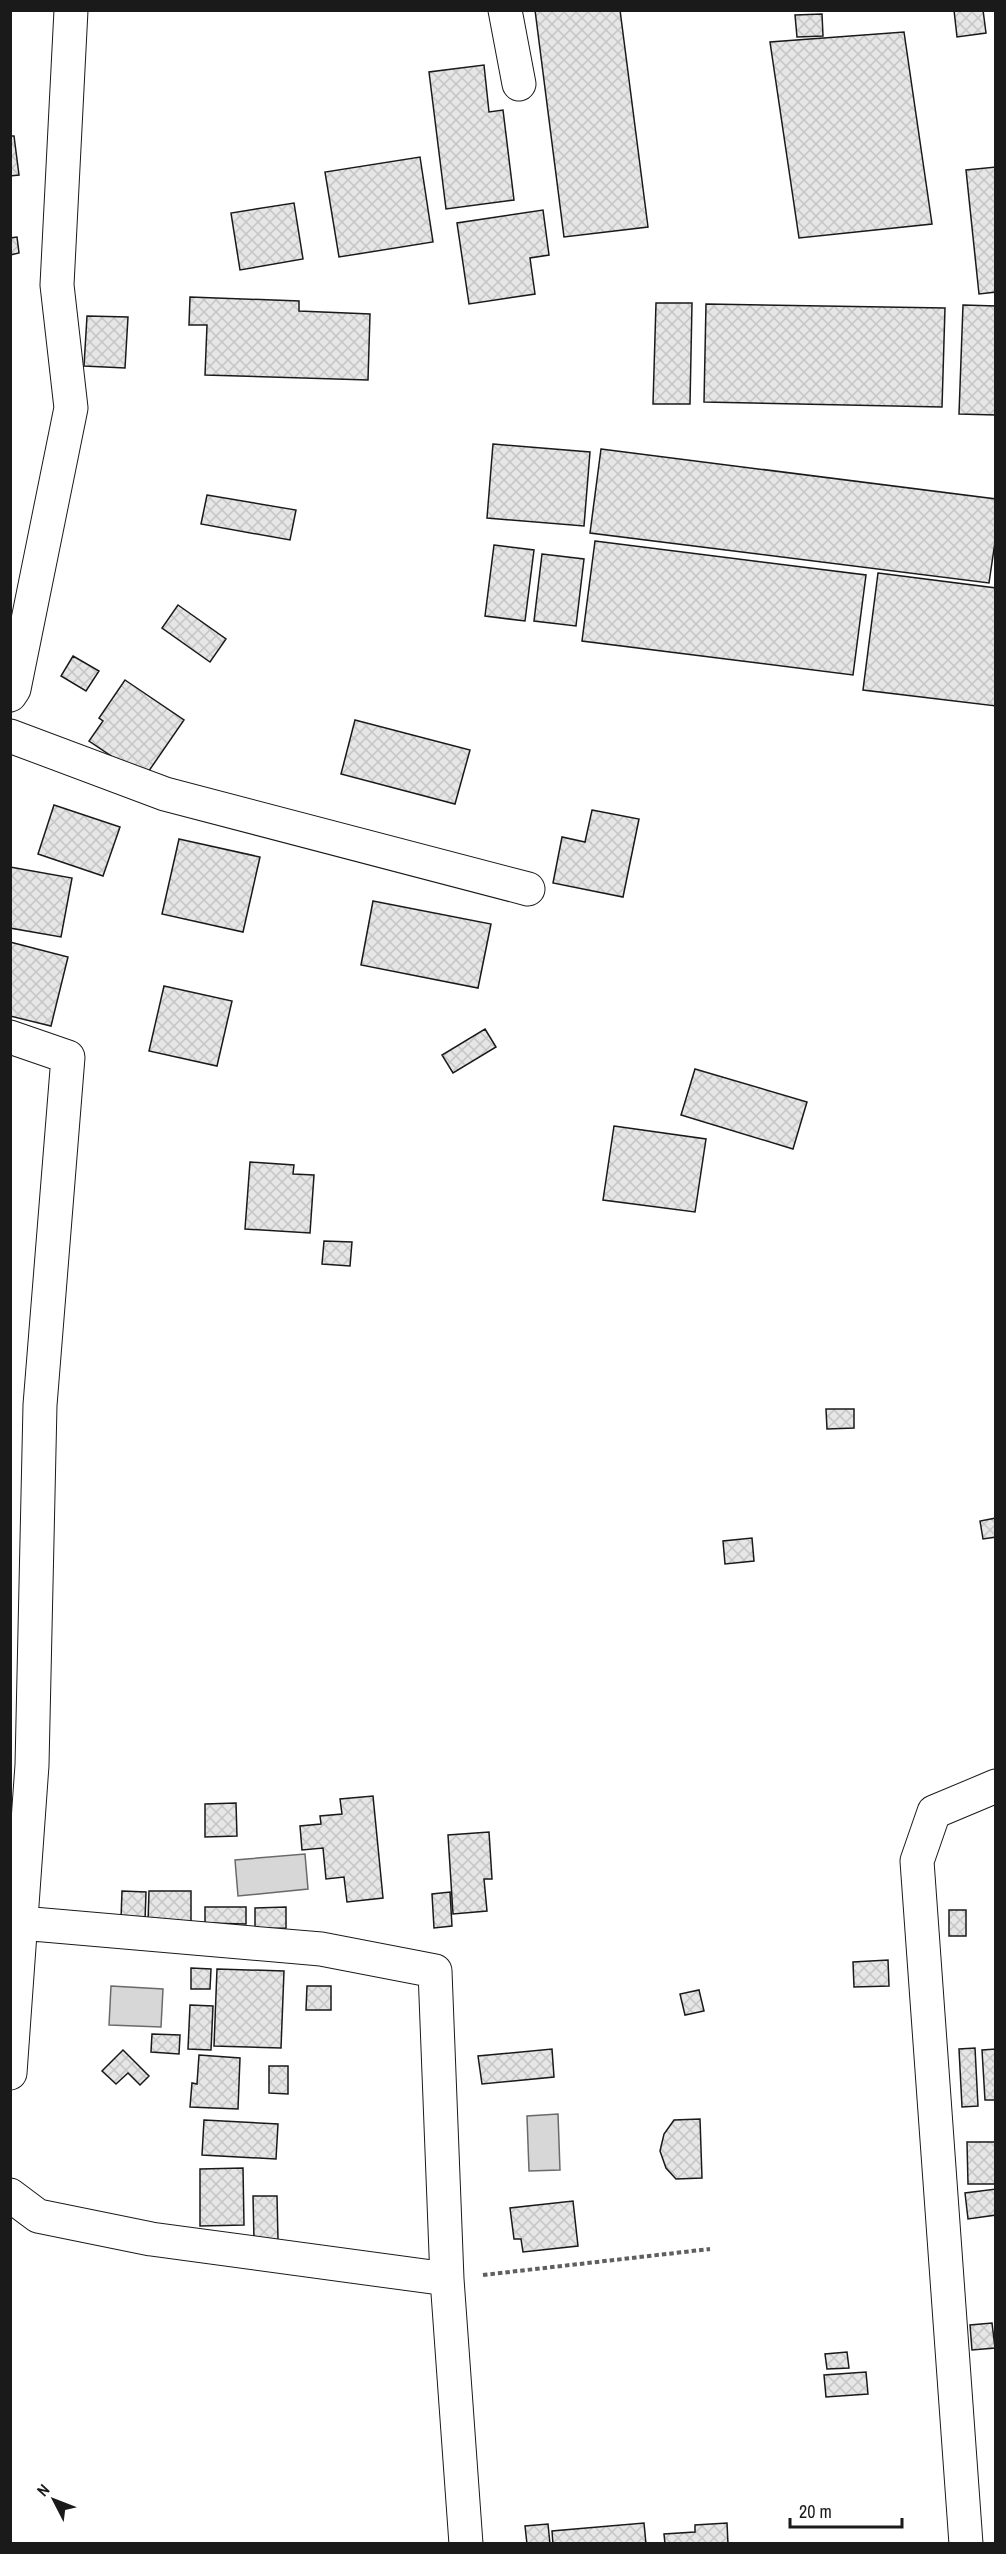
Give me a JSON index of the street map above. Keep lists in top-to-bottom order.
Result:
{
  "scale_bar": "20 m",
  "north": "top left"
}
